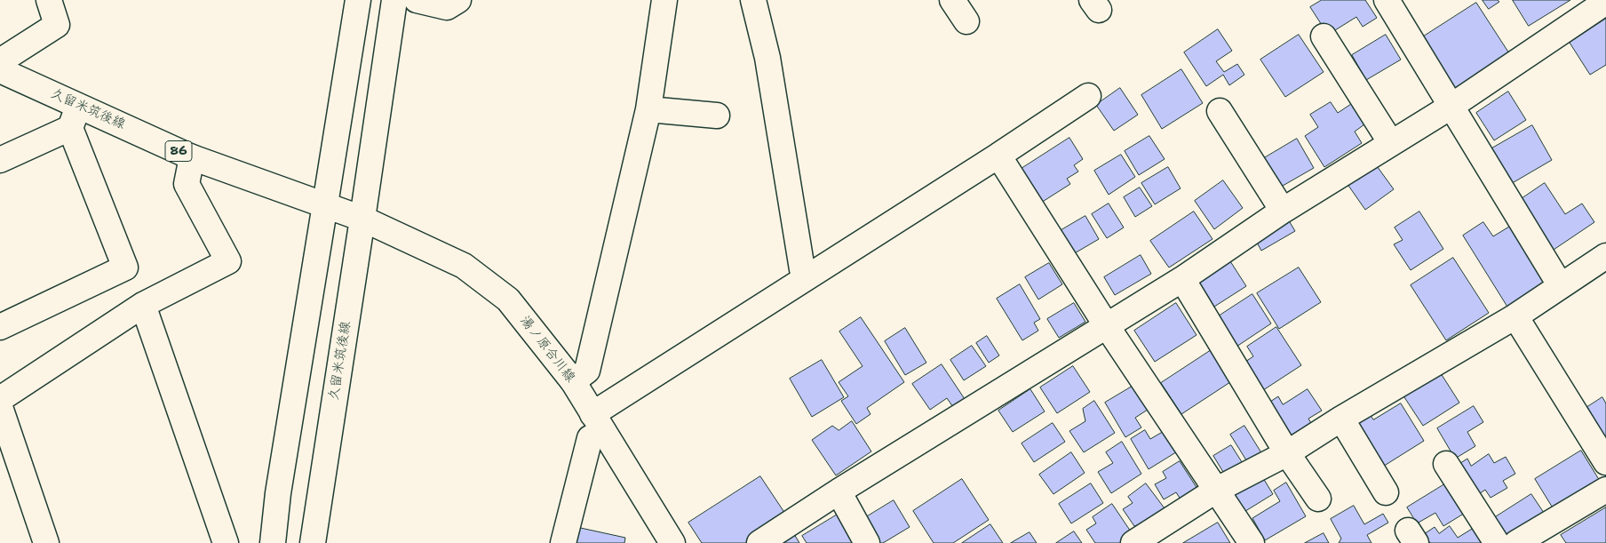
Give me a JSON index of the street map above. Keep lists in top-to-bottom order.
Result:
{
  "streets": {
    "street": ["久留米筑後線", "86", "湯ノ原合川線"]
  },
  "crossings": [
    ["久留米筑後線", "湯ノ原合川線"]
  ]
}
